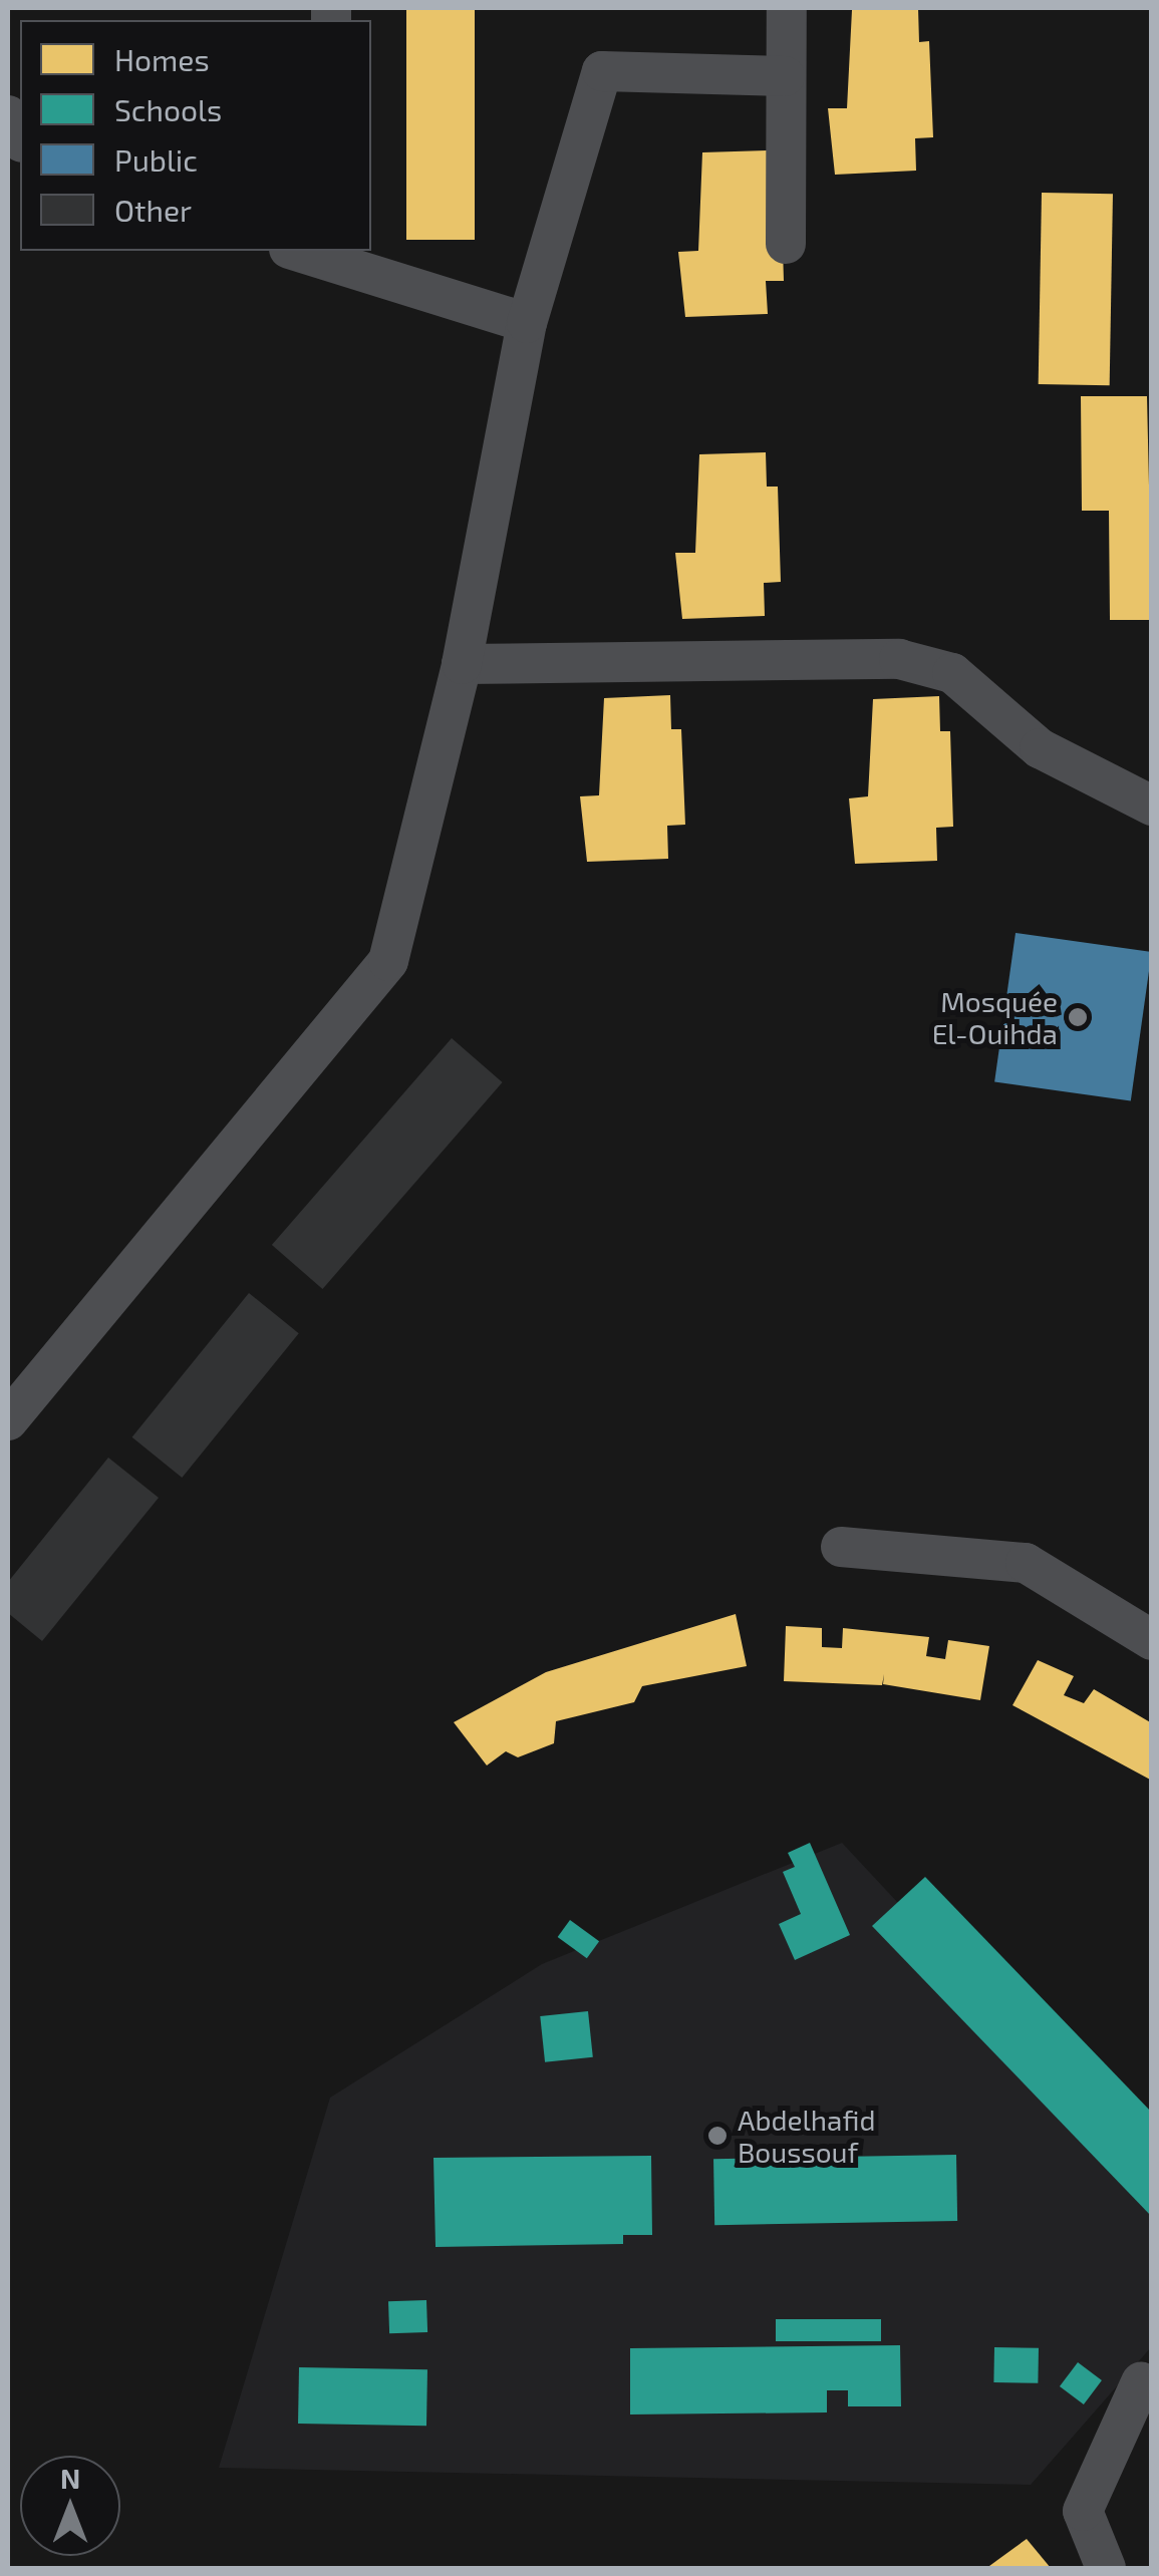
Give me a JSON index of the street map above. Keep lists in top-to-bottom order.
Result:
{
  "places": ["Mosquée El-Ouihda", "Abdelhafid Boussouf"],
  "legend": [
    "Homes",
    "Schools",
    "Public",
    "Other"
  ],
  "north": "top"
}
